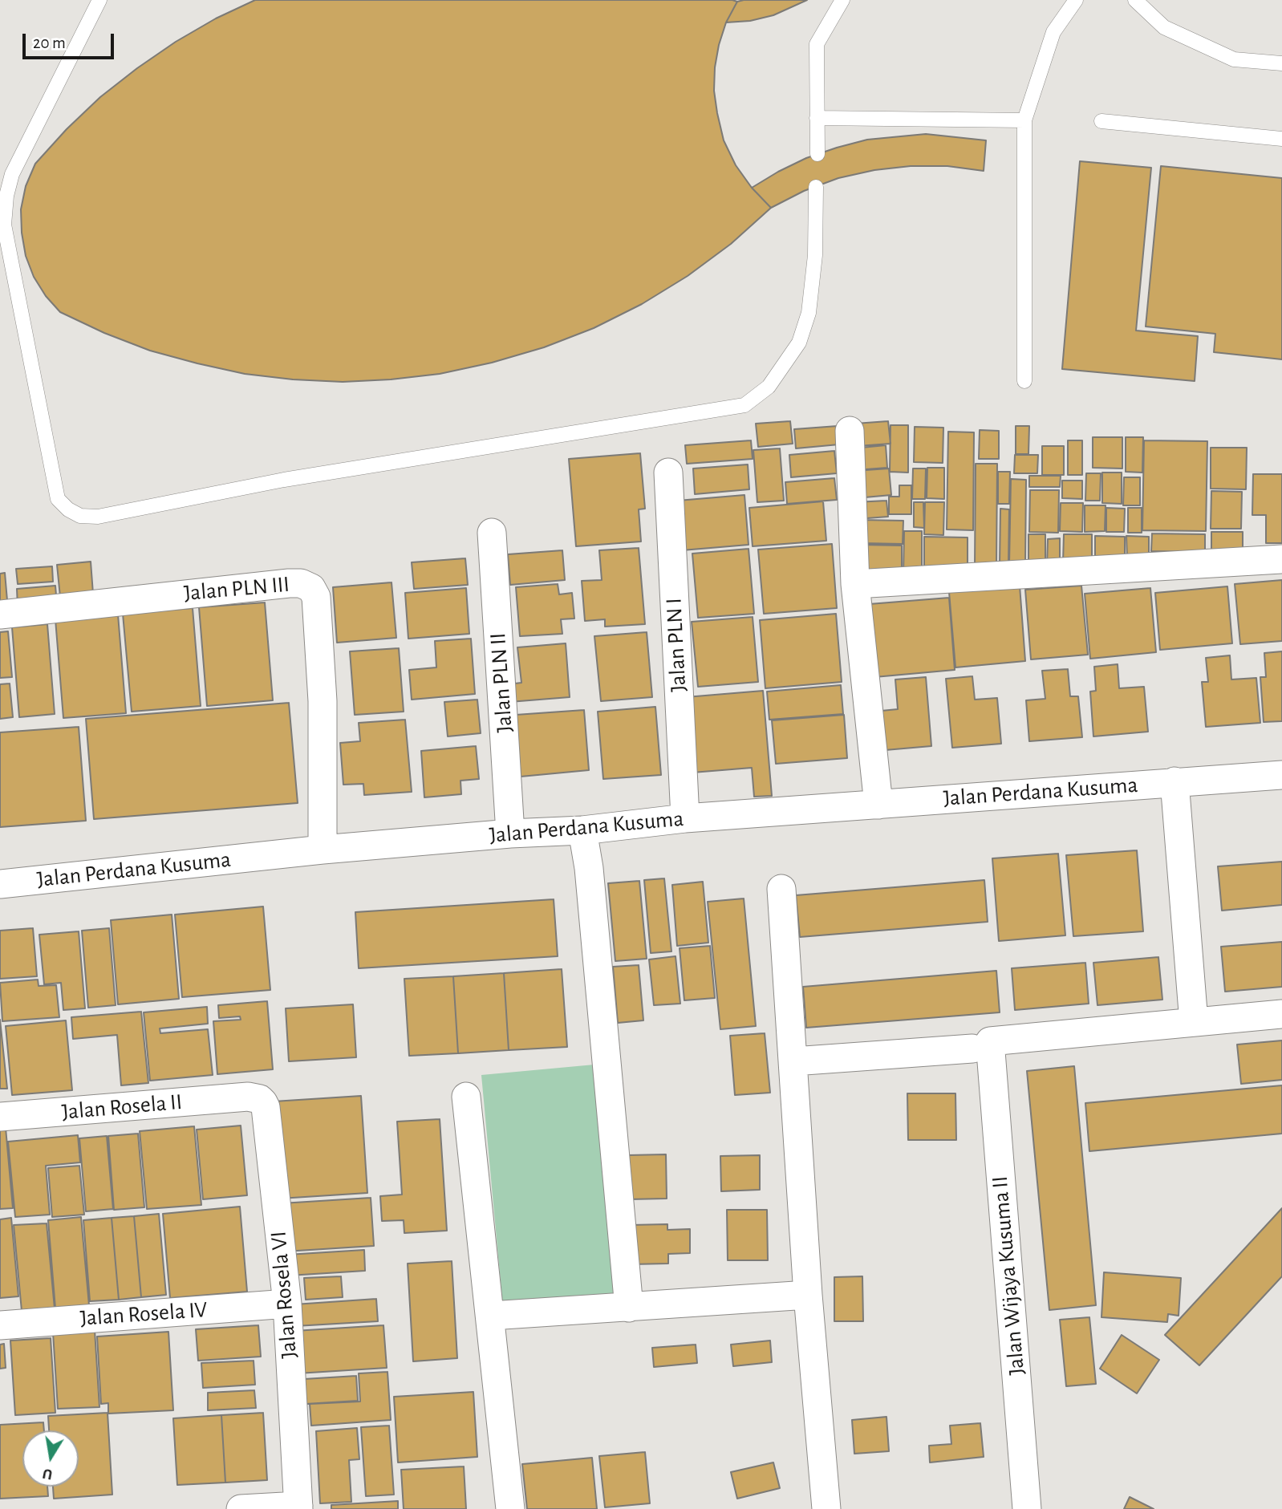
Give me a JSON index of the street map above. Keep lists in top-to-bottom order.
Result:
{
  "streets": {
    "street": [
      "Jalan PLN III",
      "Jalan PLN I",
      "Jalan PLN II",
      "Jalan Perdana Kusuma",
      "Jalan Rosela II",
      "Jalan Wijaya Kusuma II",
      "Jalan Rosela VI",
      "Jalan Rosela IV"
    ]
  },
  "crossings": [
    ["Jalan PLN III", "Jalan Perdana Kusuma"],
    ["Jalan PLN I", "Jalan Perdana Kusuma"],
    ["Jalan PLN II", "Jalan Perdana Kusuma"],
    ["Jalan Rosela II", "Jalan Rosela VI"],
    ["Jalan Rosela VI", "Jalan Rosela IV"]
  ],
  "scale_bar": "20 m",
  "north": "bottom"
}
